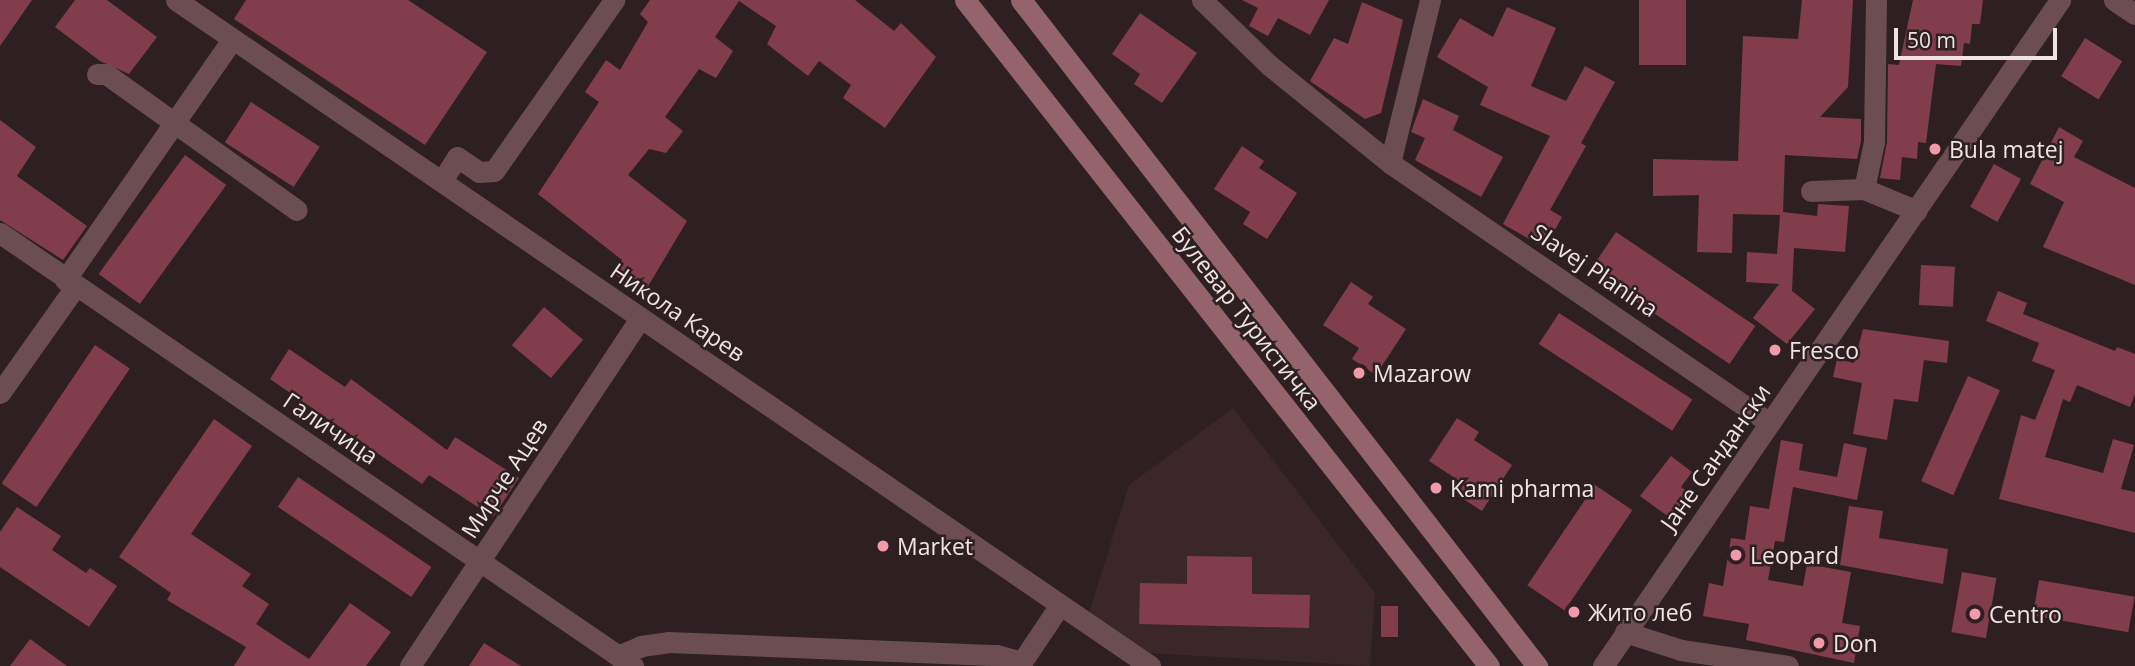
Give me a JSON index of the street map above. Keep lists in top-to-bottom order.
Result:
{
  "streets": {
    "main road": ["Булевар Туристичка"],
    "street": [
      "Slavej Planina",
      "Никола Карев",
      "Галичица",
      "Јане Сандански",
      "Мирче Ацев"
    ]
  },
  "crossings": [
    ["Slavej Planina", "Јане Сандански"],
    ["Никола Карев", "Мирче Ацев"],
    ["Галичица", "Мирче Ацев"]
  ],
  "places": [
    "Bula matej",
    "Fresco",
    "Mazarow",
    "Kami pharma",
    "Market",
    "Leopard",
    "Жито леб",
    "Centro",
    "Don"
  ],
  "scale_bar": "50 m"
}
